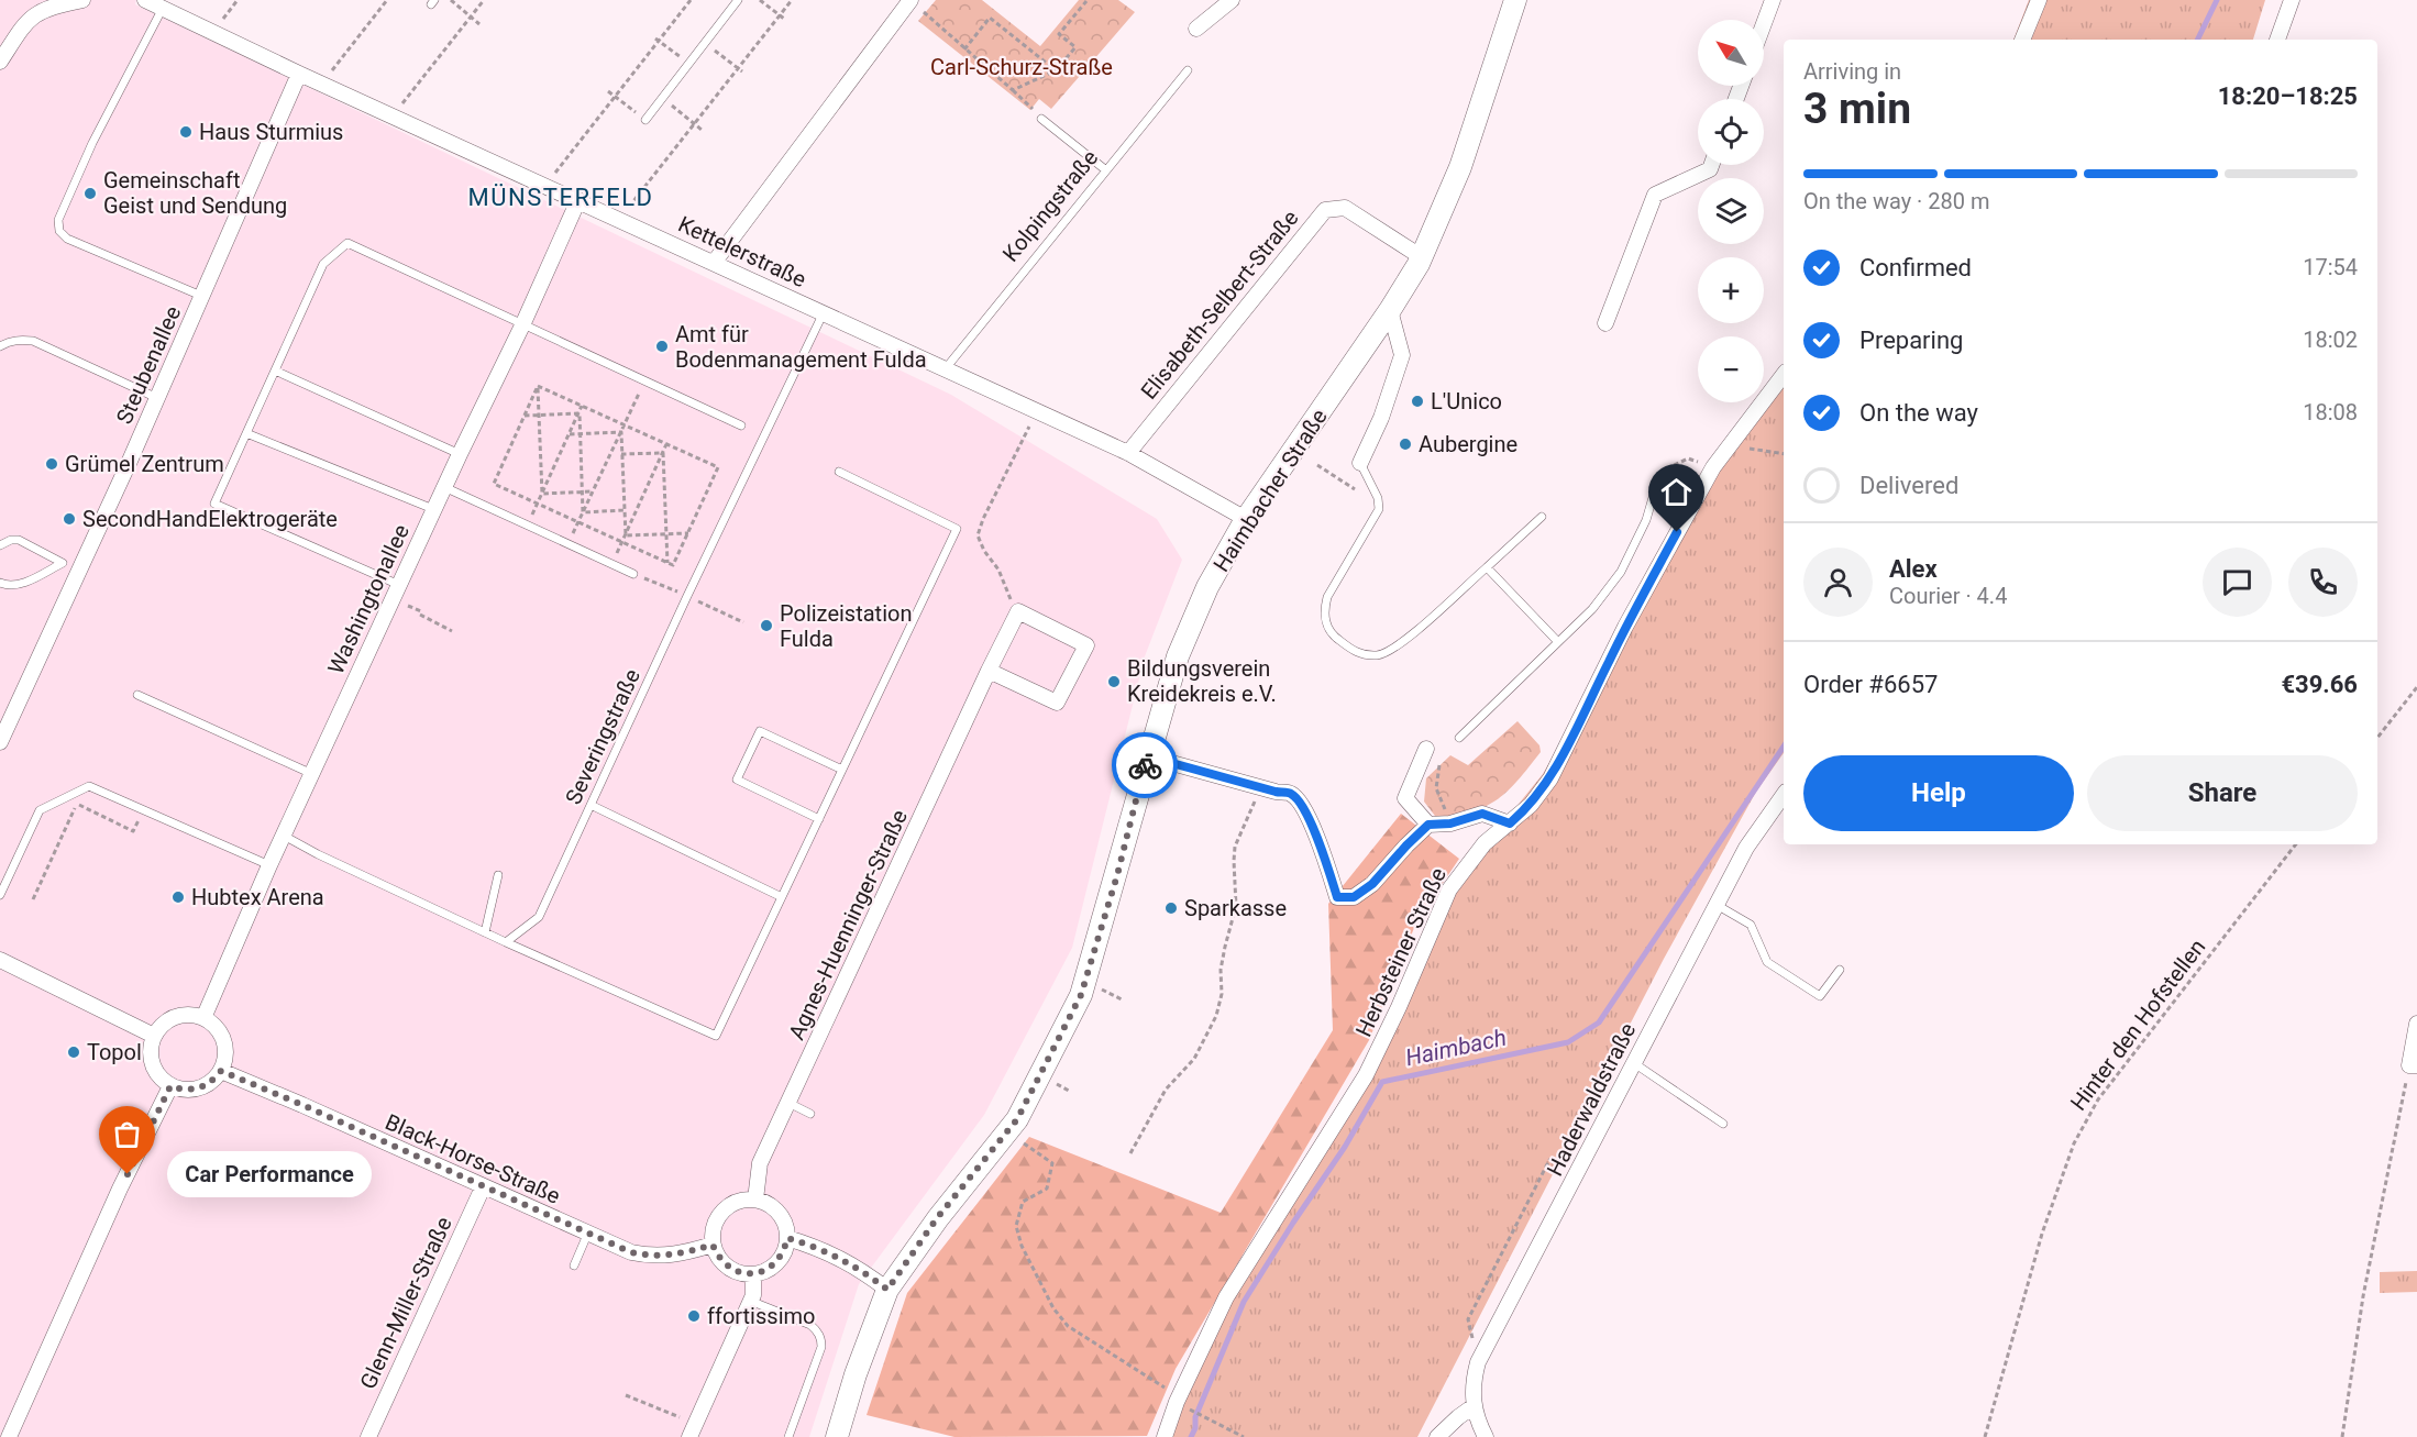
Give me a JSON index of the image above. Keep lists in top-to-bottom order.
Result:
{
  "streets": {
    "main road": ["Haimbacher Straße"],
    "street": [
      "Kettelerstraße",
      "Elisabeth-Selbert-Straße",
      "Steubenallee",
      "Washingtonallee",
      "Agnes-Huenninger-Straße",
      "Herbsteiner Straße",
      "Haderwaldstraße",
      "Black-Horse-Straße",
      "Glenn-Miller-Straße"
    ],
    "lane": ["Kolpingstraße", "Severingstraße"],
    "path": ["Hinter den Hofstellen"]
  },
  "crossings": [
    ["Kolpingstraße", "Kettelerstraße"],
    ["Kettelerstraße", "Elisabeth-Selbert-Straße"],
    ["Kettelerstraße", "Steubenallee"],
    ["Kettelerstraße", "Haimbacher Straße"],
    ["Kettelerstraße", "Washingtonallee"],
    ["Kettelerstraße", "Severingstraße"],
    ["Elisabeth-Selbert-Straße", "Haimbacher Straße"],
    ["Washingtonallee", "Black-Horse-Straße"],
    ["Agnes-Huenninger-Straße", "Black-Horse-Straße"],
    ["Black-Horse-Straße", "Glenn-Miller-Straße"]
  ],
  "districts": ["MÜNSTERFELD"],
  "water": ["Haimbach"],
  "parks": ["Carl-Schurz-Straße"],
  "places": [
    "Haus Sturmius",
    "Gemeinschaft Geist und Sendung",
    "Amt für Bodenmanagement Fulda",
    "L'Unico",
    "Aubergine",
    "Grümel Zentrum",
    "SecondHandElektrogeräte",
    "Polizeistation Fulda",
    "Bildungsverein Kreidekreis e.V.",
    "Hubtex Arena",
    "Sparkasse",
    "Topol",
    "Car Performance",
    "ffortissimo"
  ],
  "north": "top left",
  "page": {
    "map_buttons": ["+", "−"],
    "heading": ["3 min", "Arriving in", "18:20–18:25"],
    "panel": [
      "Alex",
      "Courier · 4.4",
      "Order #6657",
      "€39.66"
    ],
    "bar": "On the way · 280 m",
    "list": [
      ["Confirmed", "17:54"],
      ["Preparing", "18:02"],
      ["On the way", "18:08"],
      "Delivered"
    ],
    "buttons": ["Help", "Share"],
    "bubble": "Car Performance"
  }
}
